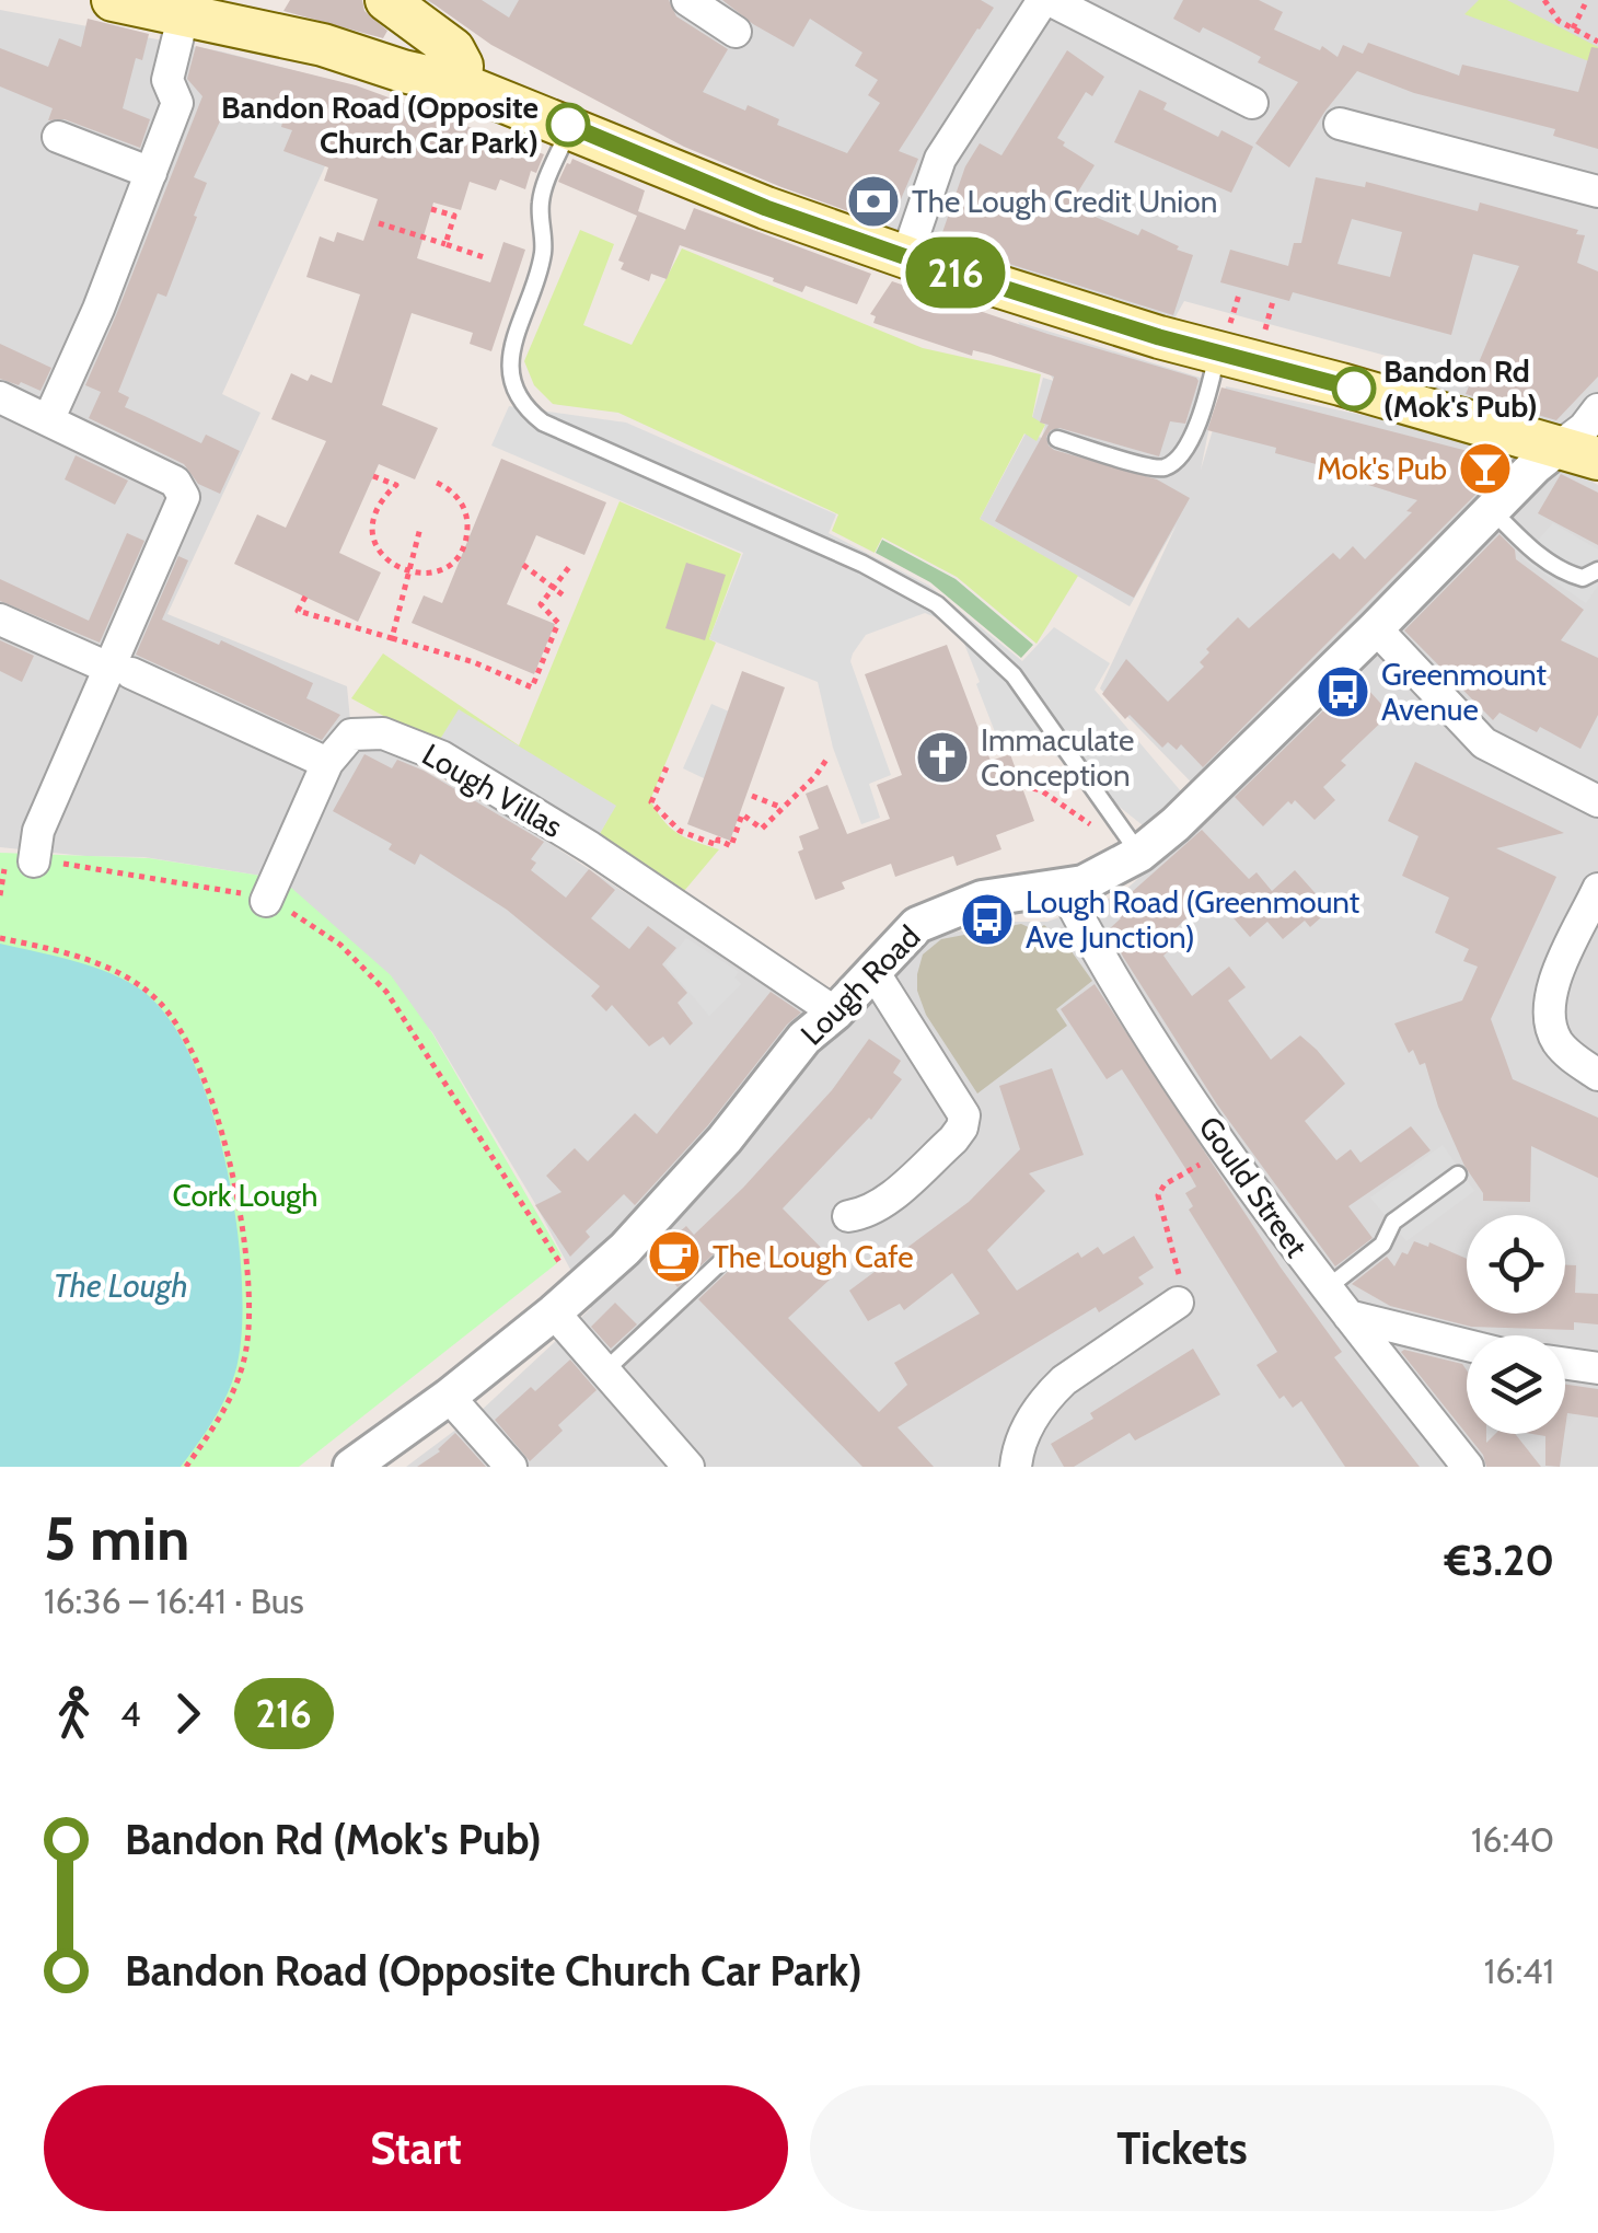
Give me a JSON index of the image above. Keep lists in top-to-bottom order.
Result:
{
  "streets": {
    "street": ["Lough Villas", "Lough Road", "Gould Street"]
  },
  "crossings": [
    ["Lough Villas", "Lough Road"],
    ["Lough Road", "Gould Street"]
  ],
  "water": ["The Lough"],
  "parks": ["Cork Lough"],
  "places": {
    "other": ["Bandon Road (Opposite Church Car Park)", "Bandon Rd (Mok's Pub)"],
    "bank": ["The Lough Credit Union"],
    "bar": ["Mok's Pub"],
    "bus stop": ["Greenmount Avenue", "Lough Road (Greenmount Ave Junction)"],
    "church": ["Immaculate Conception"],
    "cafe": ["The Lough Cafe"]
  },
  "lines": ["bus line 216"],
  "page": {
    "on_map": "216",
    "heading": ["5 min", "16:36 – 16:41 · Bus", "€3.20"],
    "legs": ["4", "216"],
    "list": [
      {
        "name": "Bandon Rd (Mok's Pub)",
        "value": "16:40"
      },
      {
        "name": "Bandon Road (Opposite Church Car Park)",
        "value": "16:41"
      }
    ],
    "buttons": ["Start", "Tickets"]
  }
}
